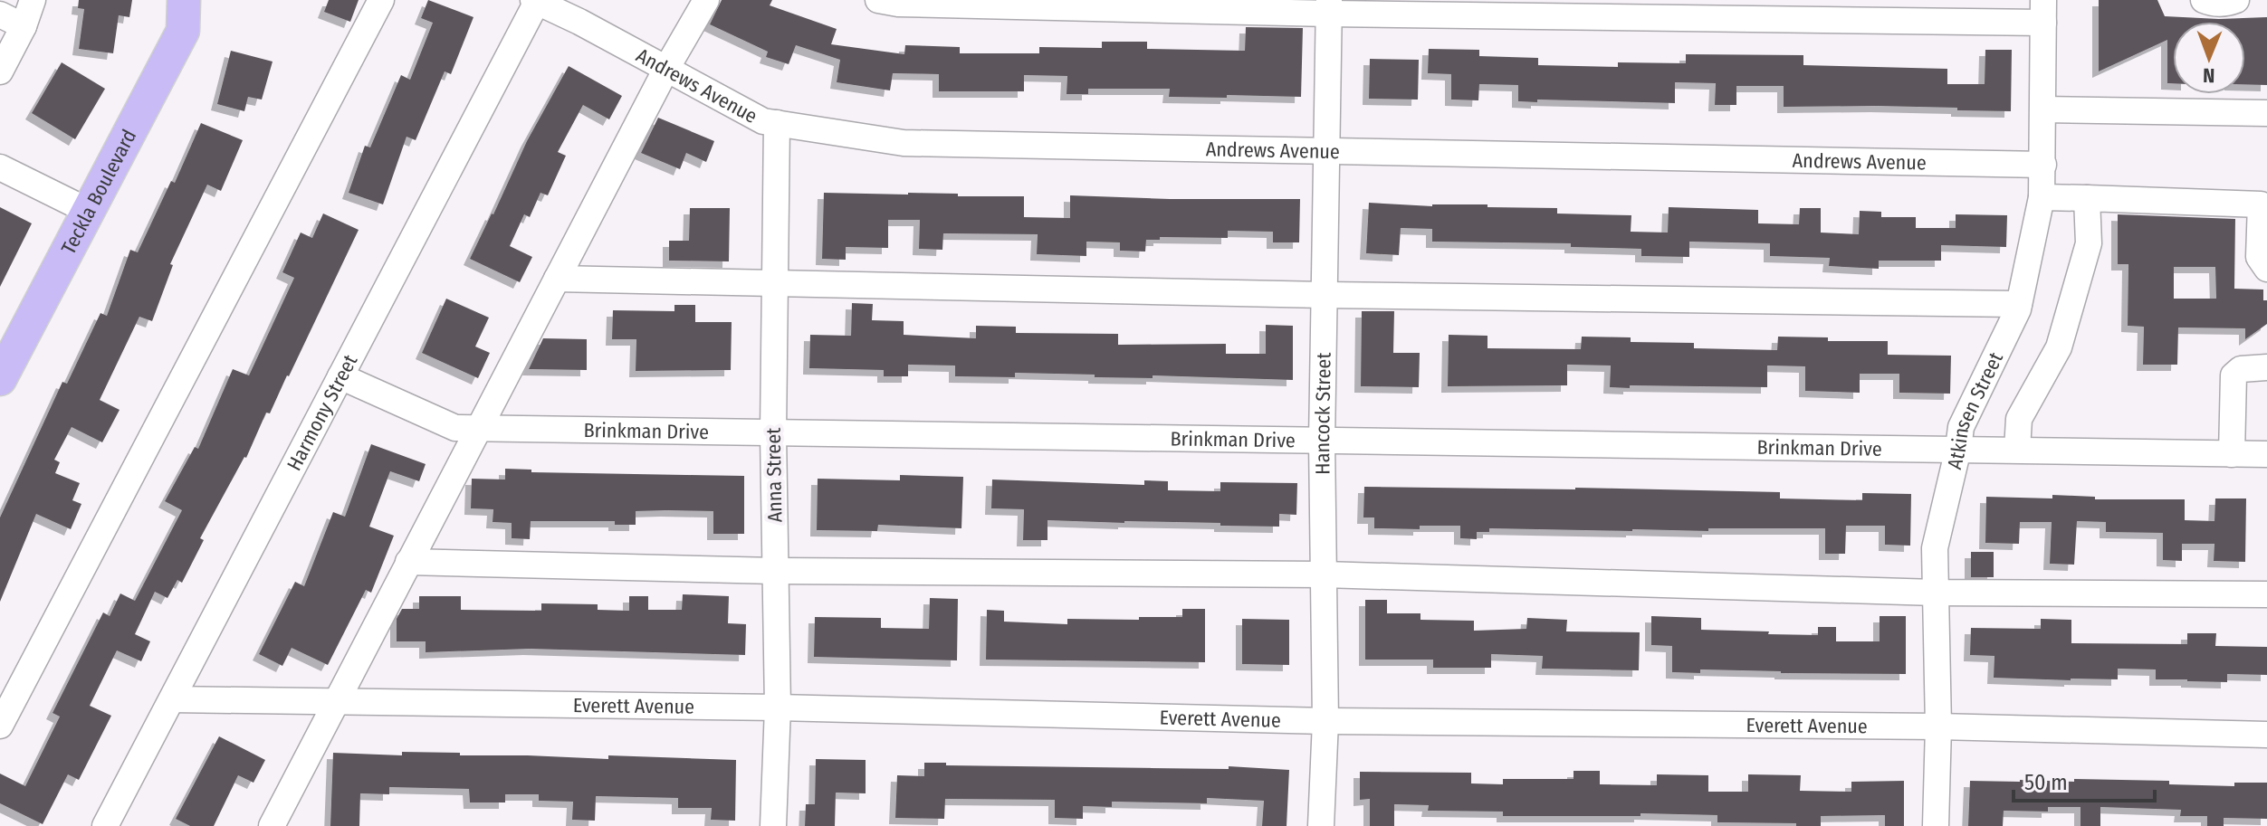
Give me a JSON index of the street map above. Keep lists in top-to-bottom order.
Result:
{
  "streets": {
    "main road": ["Teckla Boulevard"],
    "street": [
      "Andrews Avenue",
      "Atkinsen Street",
      "Harmony Street",
      "Hancock Street",
      "Brinkman Drive",
      "Anna Street",
      "Everett Avenue"
    ]
  },
  "crossings": [
    ["Andrews Avenue", "Atkinsen Street"],
    ["Andrews Avenue", "Harmony Street"],
    ["Andrews Avenue", "Hancock Street"],
    ["Andrews Avenue", "Anna Street"],
    ["Atkinsen Street", "Brinkman Drive"],
    ["Atkinsen Street", "Everett Avenue"],
    ["Harmony Street", "Brinkman Drive"],
    ["Harmony Street", "Everett Avenue"],
    ["Hancock Street", "Brinkman Drive"],
    ["Hancock Street", "Everett Avenue"],
    ["Brinkman Drive", "Anna Street"],
    ["Anna Street", "Everett Avenue"]
  ],
  "scale_bar": "50 m",
  "north": "bottom"
}
